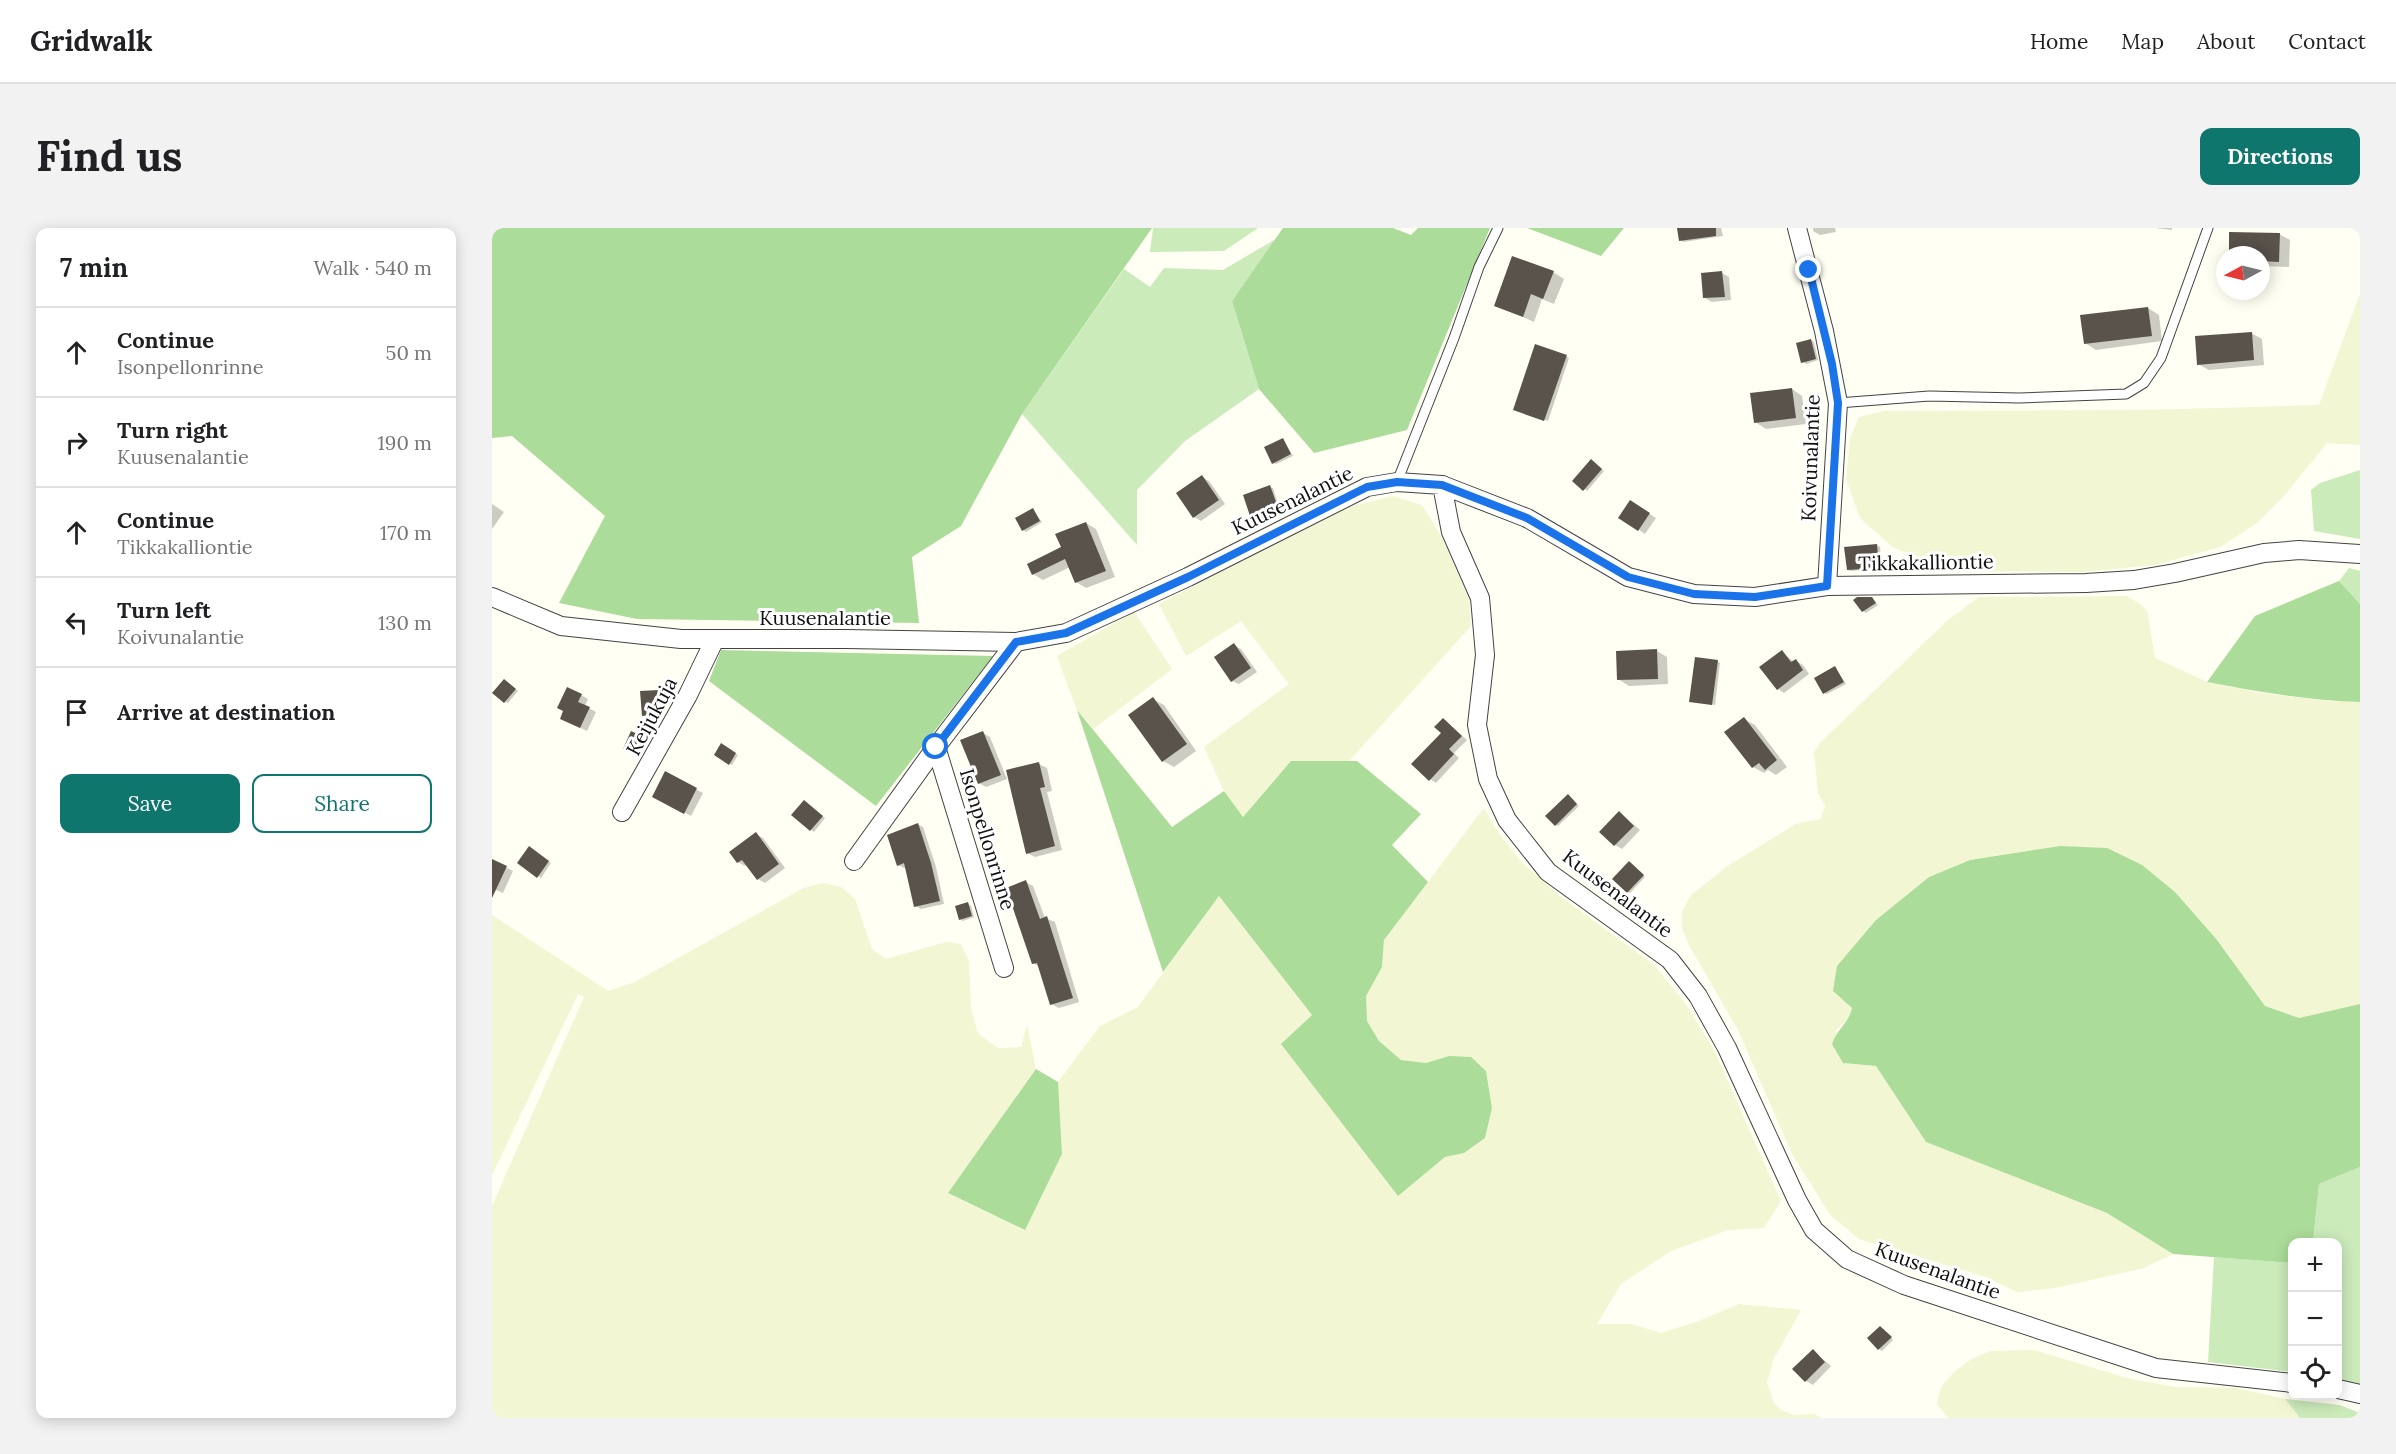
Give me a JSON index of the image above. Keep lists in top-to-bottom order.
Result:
{
  "streets": {
    "street": [
      "Koivunalantie",
      "Kuusenalantie",
      "Tikkakalliontie",
      "Keijukuja",
      "Isonpellonrinne"
    ]
  },
  "crossings": [
    ["Koivunalantie", "Tikkakalliontie"],
    ["Kuusenalantie", "Tikkakalliontie"],
    ["Kuusenalantie", "Keijukuja"]
  ],
  "north": "left",
  "page": {
    "header": "Gridwalk",
    "nav": [
      "Home",
      "Map",
      "About",
      "Contact"
    ],
    "buttons": [
      "Directions",
      ["Save", "Share"]
    ],
    "title": "Find us",
    "heading": ["7 min", "Walk · 540 m"],
    "list": [
      ["Continue", "Isonpellonrinne", "50 m"],
      ["Turn right", "Kuusenalantie", "190 m"],
      ["Continue", "Tikkakalliontie", "170 m"],
      ["Turn left", "Koivunalantie", "130 m"],
      "Arrive at destination"
    ],
    "map_buttons": ["+", "−"]
  }
}
